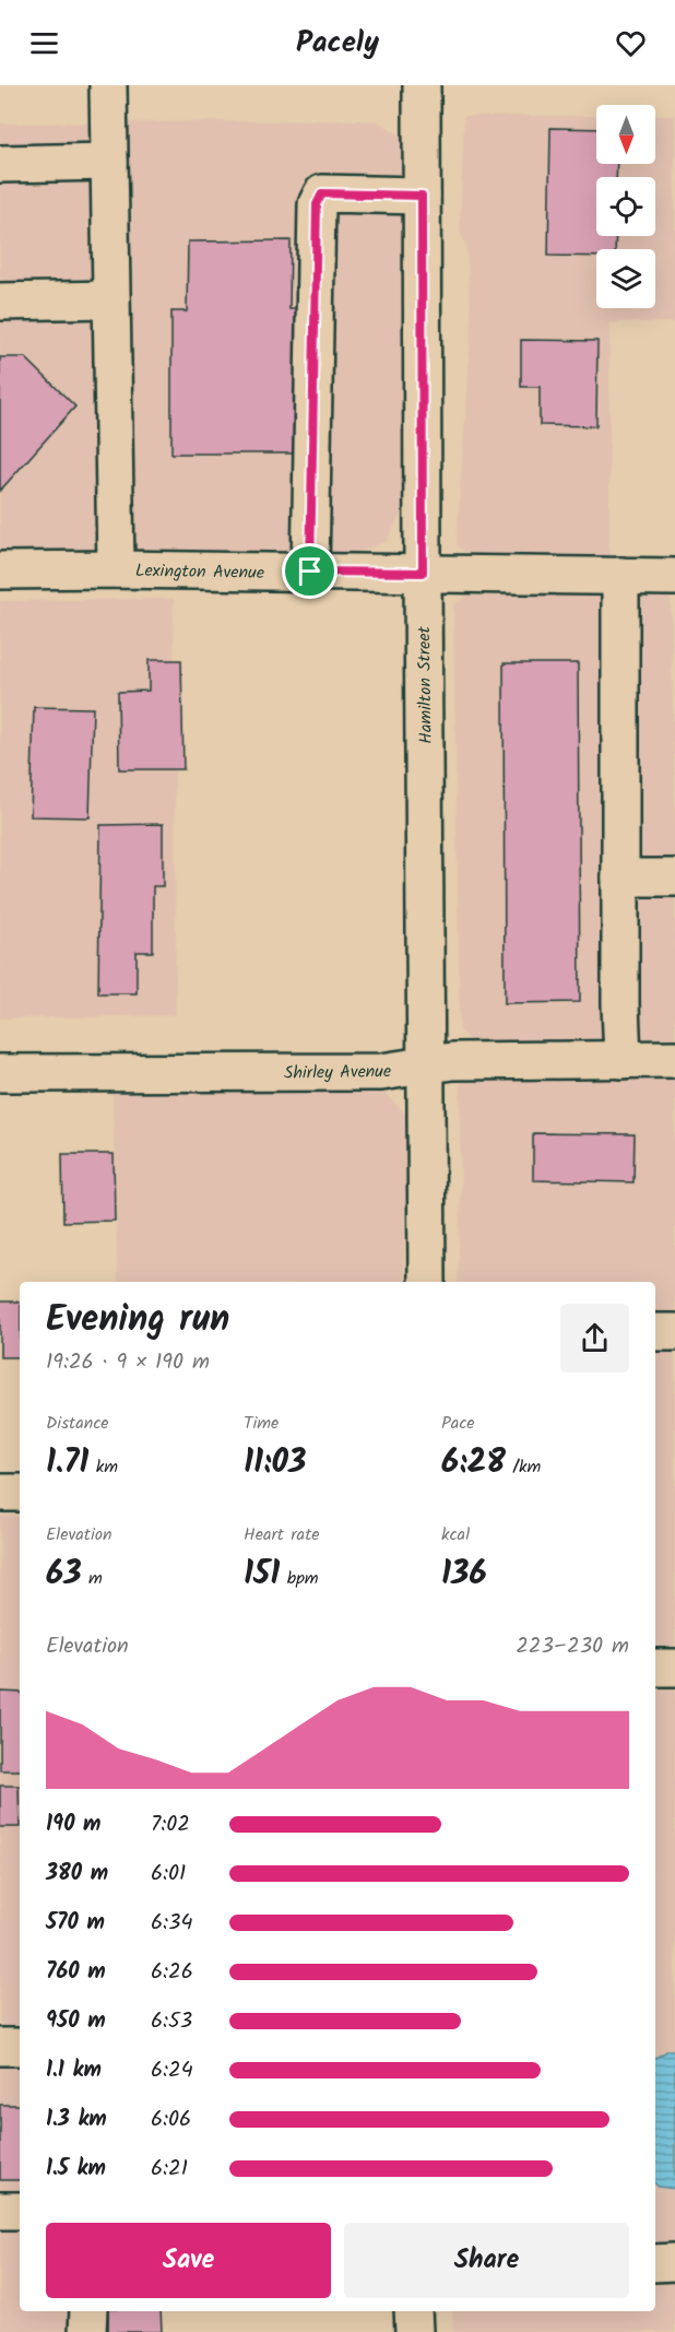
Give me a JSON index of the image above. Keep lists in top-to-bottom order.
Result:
{
  "streets": {
    "street": ["Lexington Avenue", "Hamilton Street", "Shirley Avenue"]
  },
  "crossings": [
    ["Lexington Avenue", "Hamilton Street"],
    ["Hamilton Street", "Shirley Avenue"]
  ],
  "north": "bottom",
  "page": {
    "header": "Pacely",
    "heading": ["Evening run", "19:26 · 9 × 190 m"],
    "stats": [
      ["Distance", "1.71 km"],
      ["Time", "11:03"],
      ["Pace", "6:28 /km"],
      ["Elevation", "63 m"],
      ["Heart rate", "151 bpm"],
      ["kcal", "136"]
    ],
    "chart": ["Elevation", "223–230 m"],
    "list": [
      {
        "name": "190 m",
        "note": "7:02"
      },
      {
        "name": "380 m",
        "note": "6:01"
      },
      {
        "name": "570 m",
        "note": "6:34"
      },
      {
        "name": "760 m",
        "note": "6:26"
      },
      {
        "name": "950 m",
        "note": "6:53"
      },
      {
        "name": "1.1 km",
        "note": "6:24"
      },
      {
        "name": "1.3 km",
        "note": "6:06"
      },
      {
        "name": "1.5 km",
        "note": "6:21"
      }
    ],
    "buttons": ["Save", "Share"]
  }
}
